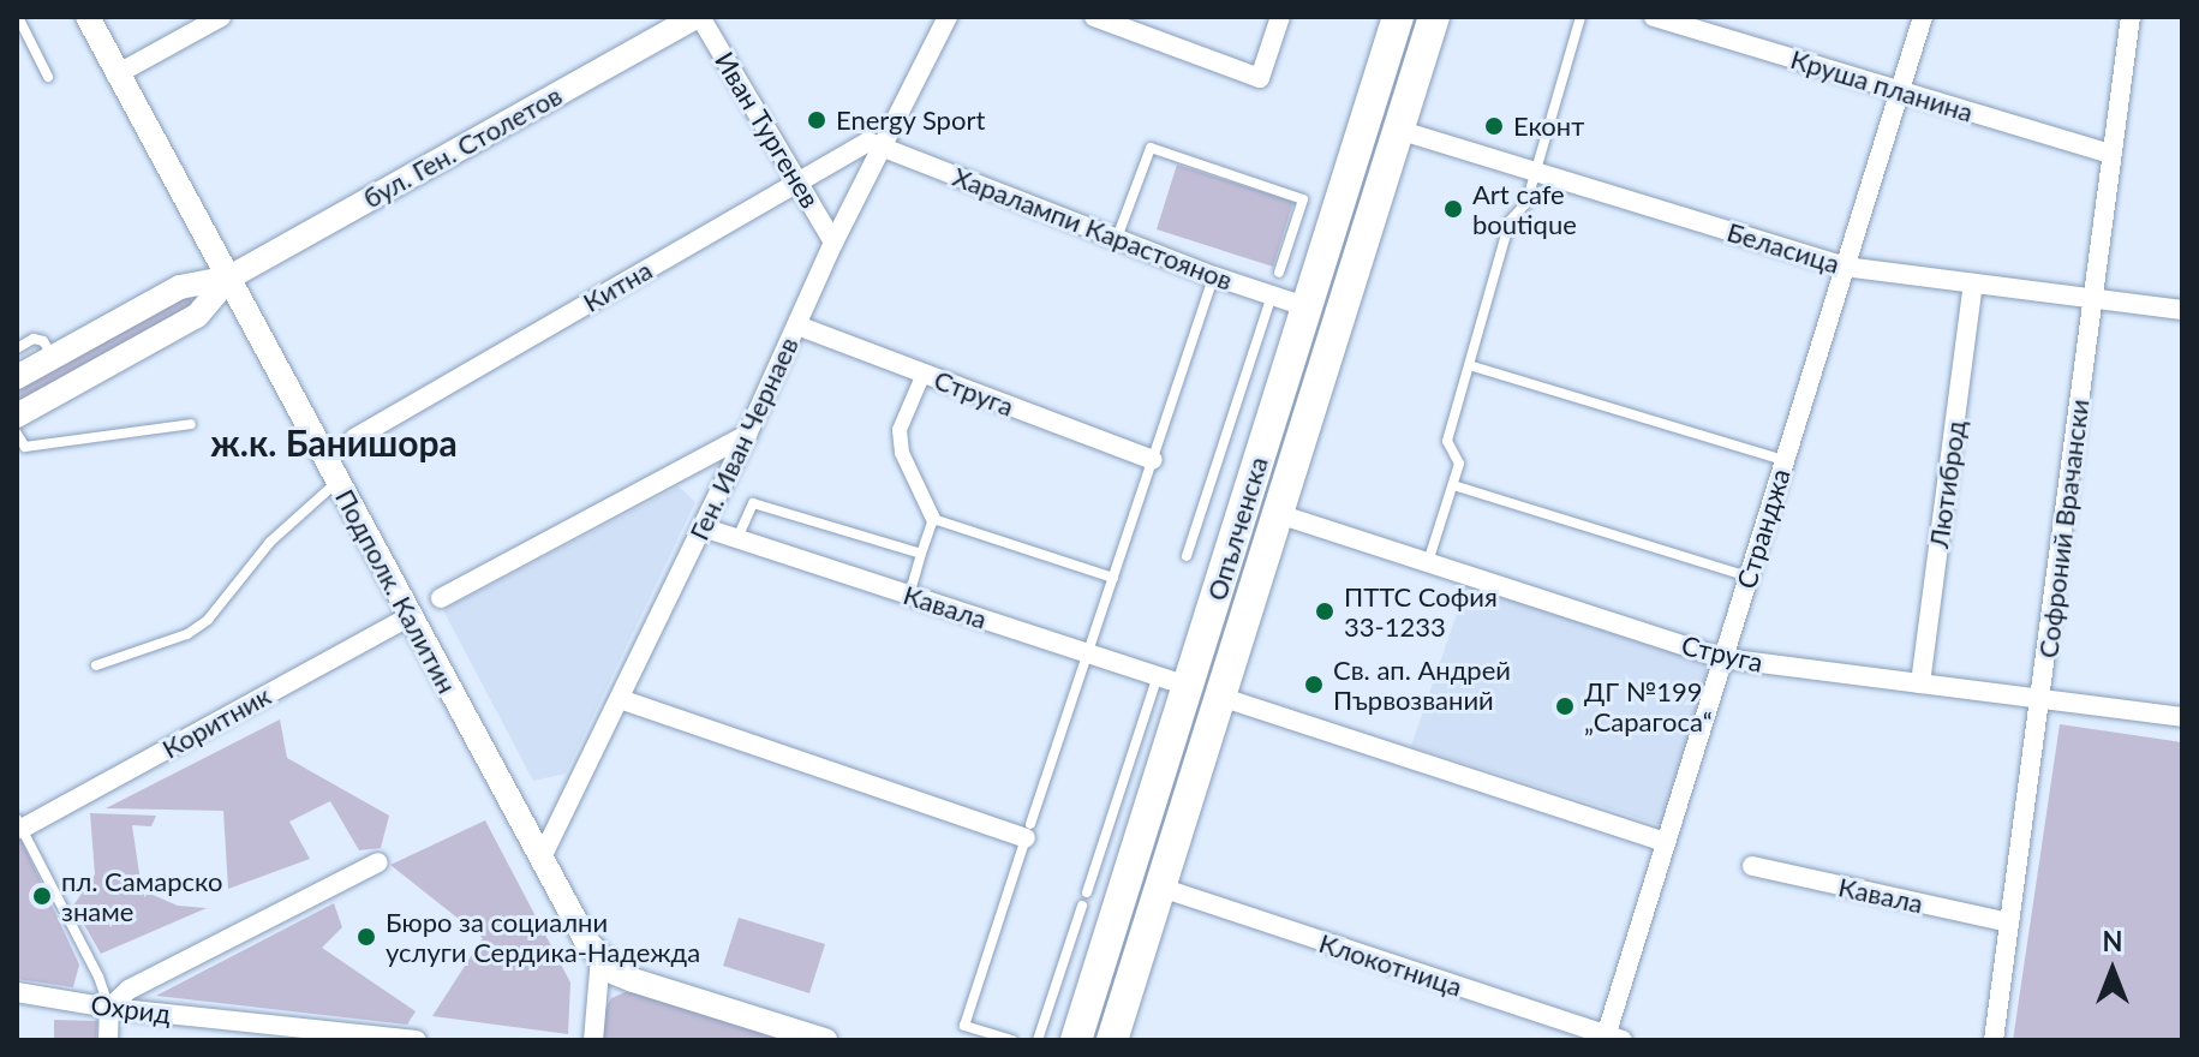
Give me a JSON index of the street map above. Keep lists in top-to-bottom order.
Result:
{
  "streets": {
    "main road": ["Опълченска"],
    "street": [
      "Круша планина",
      "Иван Тургенев",
      "бул. Ген. Столетов",
      "Харалампи Карастоянов",
      "Беласица",
      "Китна",
      "Струга",
      "Ген. Иван Чернаев",
      "Лютиброд",
      "Странджа",
      "Софроний Врачански",
      "Подполк. Калитин",
      "Кавала",
      "Коритник",
      "Клокотница",
      "Охрид"
    ]
  },
  "crossings": [
    ["Круша планина", "Странджа"],
    ["Круша планина", "Софроний Врачански"],
    ["Иван Тургенев", "бул. Ген. Столетов"],
    ["Иван Тургенев", "Китна"],
    ["Иван Тургенев", "Ген. Иван Чернаев"],
    ["бул. Ген. Столетов", "Подполк. Калитин"],
    ["Харалампи Карастоянов", "Китна"],
    ["Харалампи Карастоянов", "Ген. Иван Чернаев"],
    ["Харалампи Карастоянов", "Опълченска"],
    ["Беласица", "Лютиброд"],
    ["Беласица", "Опълченска"],
    ["Беласица", "Странджа"],
    ["Беласица", "Софроний Врачански"],
    ["Китна", "Ген. Иван Чернаев"],
    ["Струга", "Ген. Иван Чернаев"],
    ["Струга", "Лютиброд"],
    ["Струга", "Опълченска"],
    ["Струга", "Странджа"],
    ["Струга", "Софроний Врачански"],
    ["Ген. Иван Чернаев", "Подполк. Калитин"],
    ["Ген. Иван Чернаев", "Кавала"],
    ["Опълченска", "Кавала"],
    ["Опълченска", "Клокотница"],
    ["Странджа", "Клокотница"],
    ["Софроний Врачански", "Кавала"],
    ["Подполк. Калитин", "Коритник"]
  ],
  "districts": ["ж.к. Банишора"],
  "places": [
    "Energy Sport",
    "Еконт",
    "Art cafe boutique",
    "ПТТС София 33-1233",
    "Св. ап. Андрей Първозваний",
    "ДГ №199 „Сарагоса“",
    "пл. Самарско знаме",
    "Бюро за социални услуги Сердика-Надежда"
  ],
  "north": "top"
}
